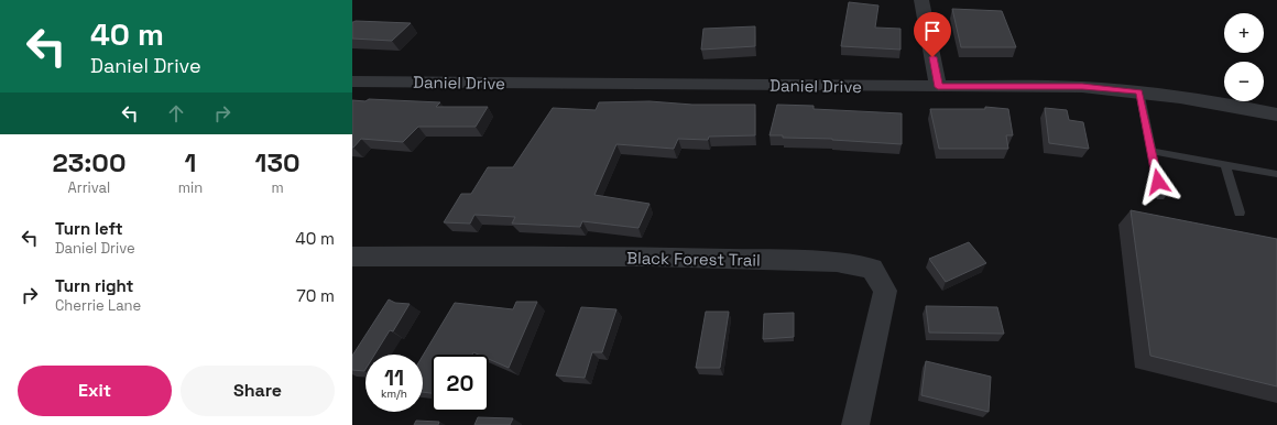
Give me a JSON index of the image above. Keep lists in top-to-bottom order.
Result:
{
  "streets": {
    "street": ["Daniel Drive", "Black Forest Trail"]
  },
  "page": {
    "turn": ["40 m", "Daniel Drive"],
    "map_buttons": ["+", "−"],
    "eta": [
      "23:00",
      "Arrival",
      "1",
      "min",
      "130",
      "m"
    ],
    "list": [
      {
        "name": "Turn left",
        "note": "Daniel Drive",
        "value": "40 m"
      },
      {
        "name": "Turn right",
        "note": "Cherrie Lane",
        "value": "70 m"
      }
    ],
    "speed": "11 km/h",
    "limit": "20",
    "buttons": ["Exit", "Share"]
  }
}
